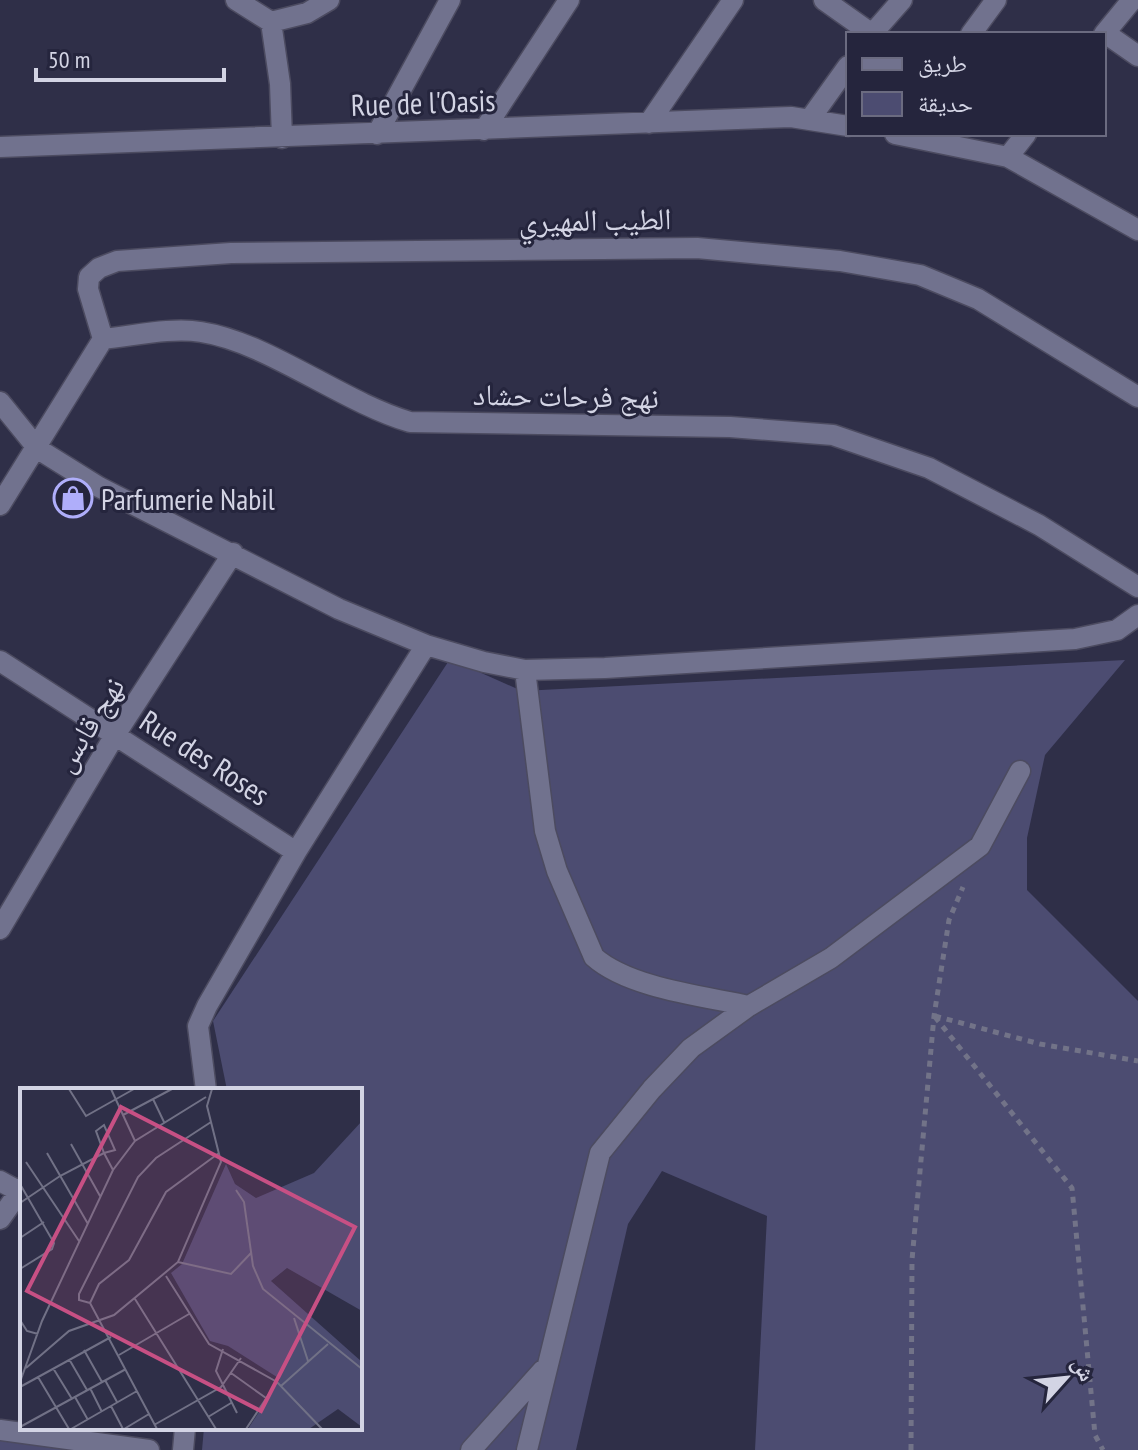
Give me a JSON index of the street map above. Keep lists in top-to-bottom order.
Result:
{
  "streets": {
    "street": [
      "Rue de l'Oasis",
      "الطيب المهيري",
      "نهج فرحات حشاد",
      "نهج قابس",
      "Rue des Roses"
    ]
  },
  "crossings": [
    ["الطيب المهيري", "نهج فرحات حشاد"],
    ["نهج قابس", "Rue des Roses"]
  ],
  "places": {
    "shop": ["Parfumerie Nabil"]
  },
  "legend": ["طريق", "حديقة"],
  "scale_bar": "50 m",
  "north": "top right"
}
